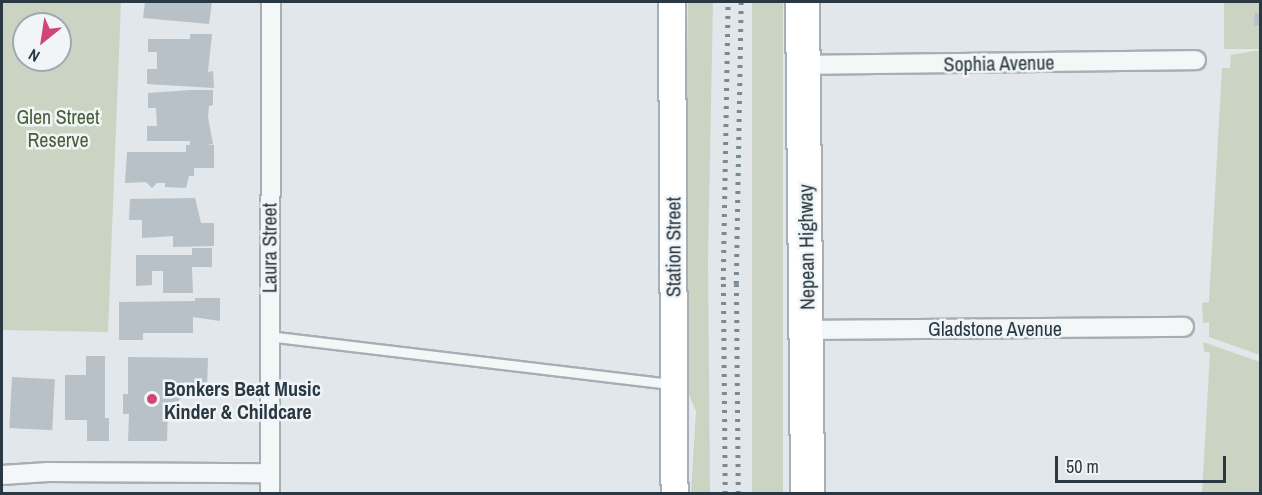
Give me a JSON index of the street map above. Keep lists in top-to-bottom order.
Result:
{
  "streets": {
    "highway": ["Nepean Highway"],
    "street": [
      "Sophia Avenue",
      "Station Street",
      "Laura Street",
      "Gladstone Avenue"
    ]
  },
  "crossings": [
    ["Sophia Avenue", "Nepean Highway"],
    ["Nepean Highway", "Gladstone Avenue"]
  ],
  "parks": ["Glen Street Reserve"],
  "places": ["Bonkers Beat Music Kinder & Childcare"],
  "scale_bar": "50 m",
  "north": "bottom left"
}
